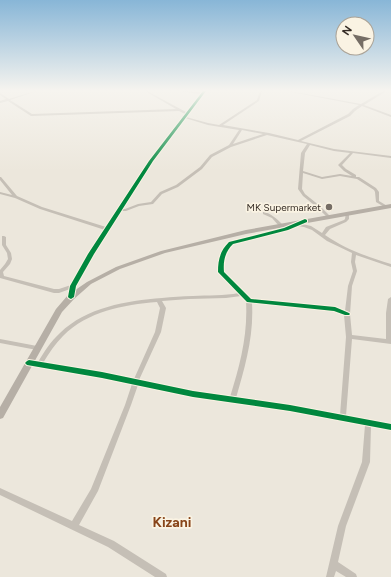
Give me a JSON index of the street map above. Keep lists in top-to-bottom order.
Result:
{
  "districts": ["Kizani"],
  "places": ["MK Supermarket"],
  "north": "top left"
}
